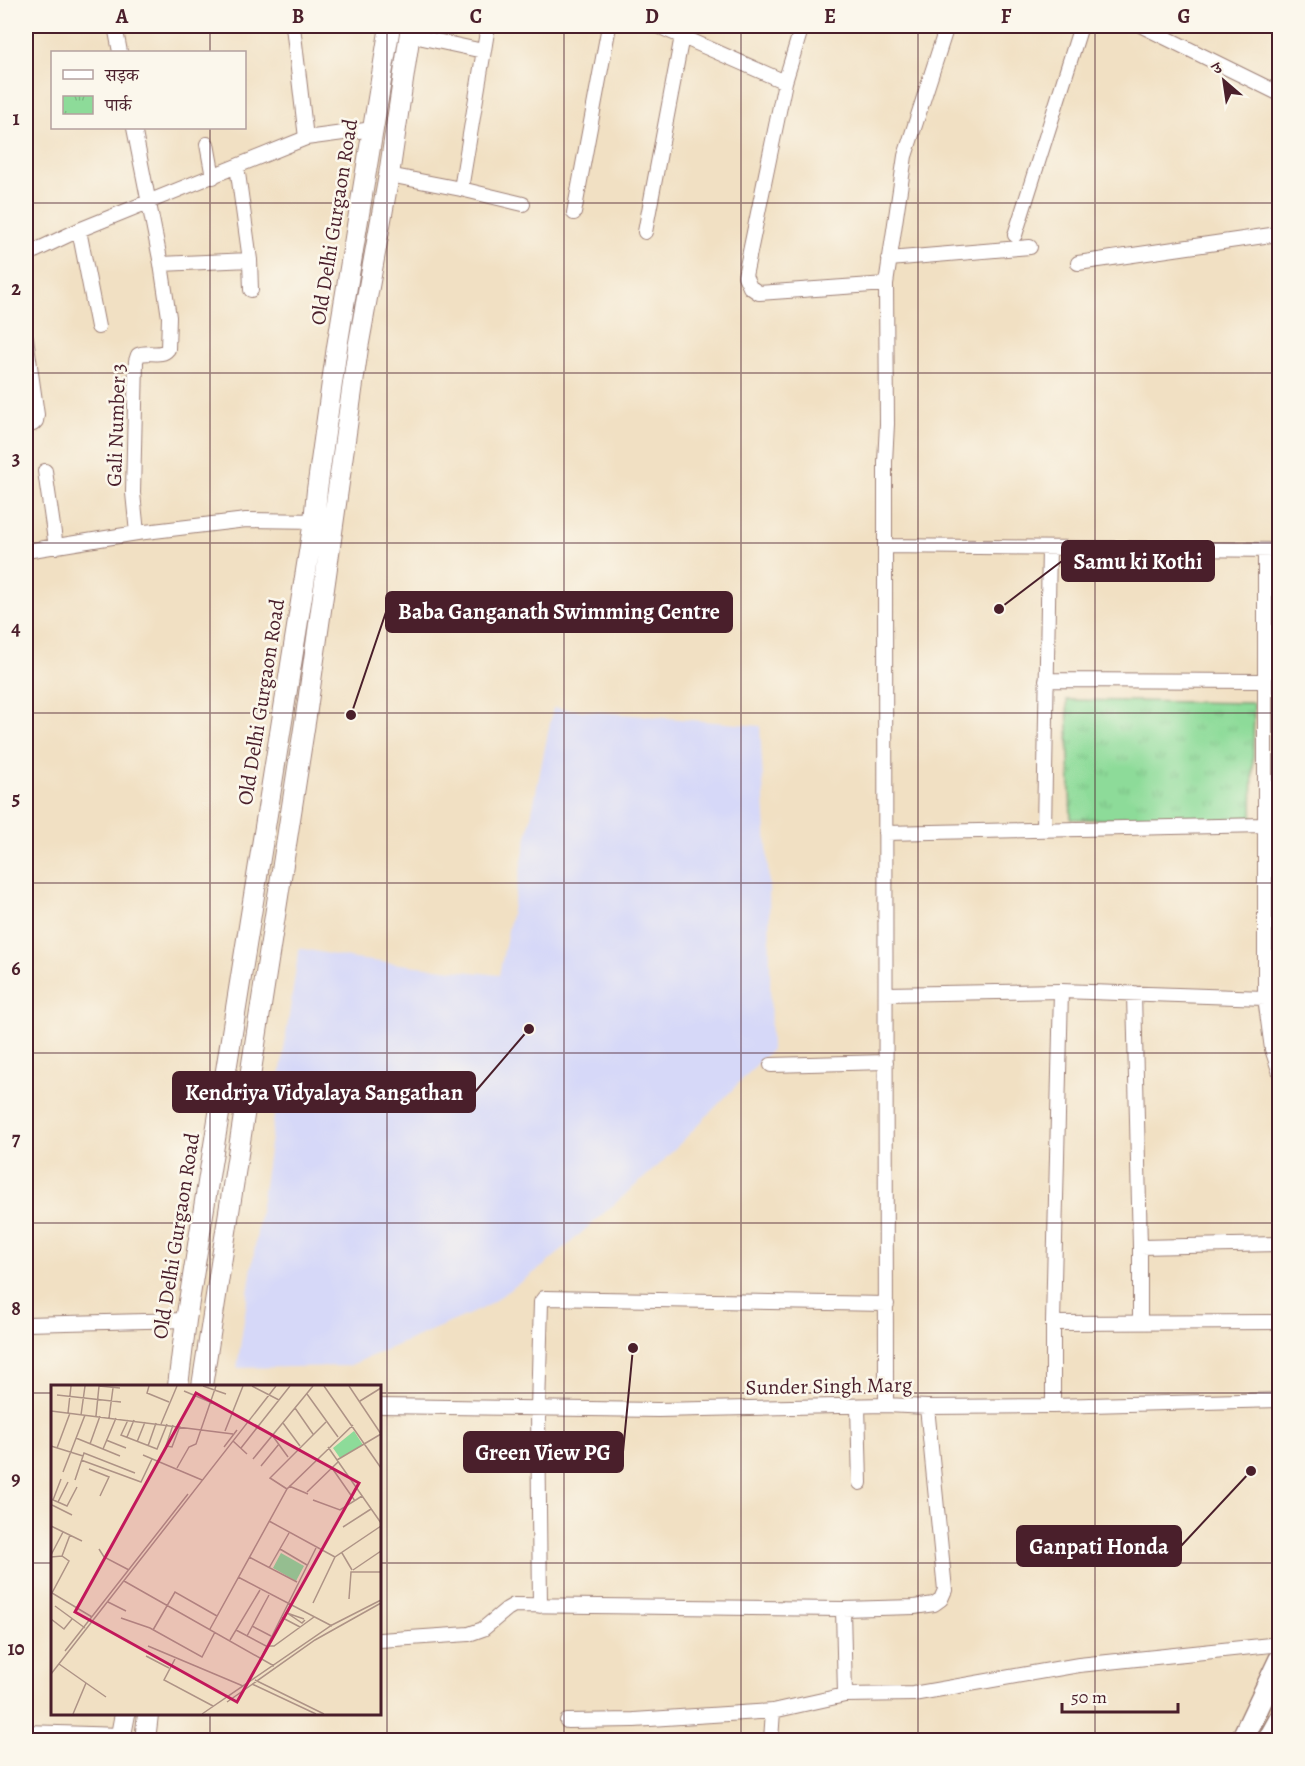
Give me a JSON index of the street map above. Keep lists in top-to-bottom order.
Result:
{
  "streets": {
    "main road": ["Old Delhi Gurgaon Road"],
    "street": ["Gali Number 3", "Sunder Singh Marg"]
  },
  "places": [
    "Samu ki Kothi",
    "Baba Ganganath Swimming Centre",
    "Kendriya Vidyalaya Sangathan",
    "Green View PG",
    "Ganpati Honda"
  ],
  "legend": ["सड़क", "पार्क"],
  "scale_bar": "50 m",
  "north": "top left",
  "grid": {
    "columns": [
      "A",
      "B",
      "C",
      "D",
      "E",
      "F",
      "G"
    ],
    "rows": [
      "1",
      "2",
      "3",
      "4",
      "5",
      "6",
      "7",
      "8",
      "9",
      "10"
    ]
  }
}
